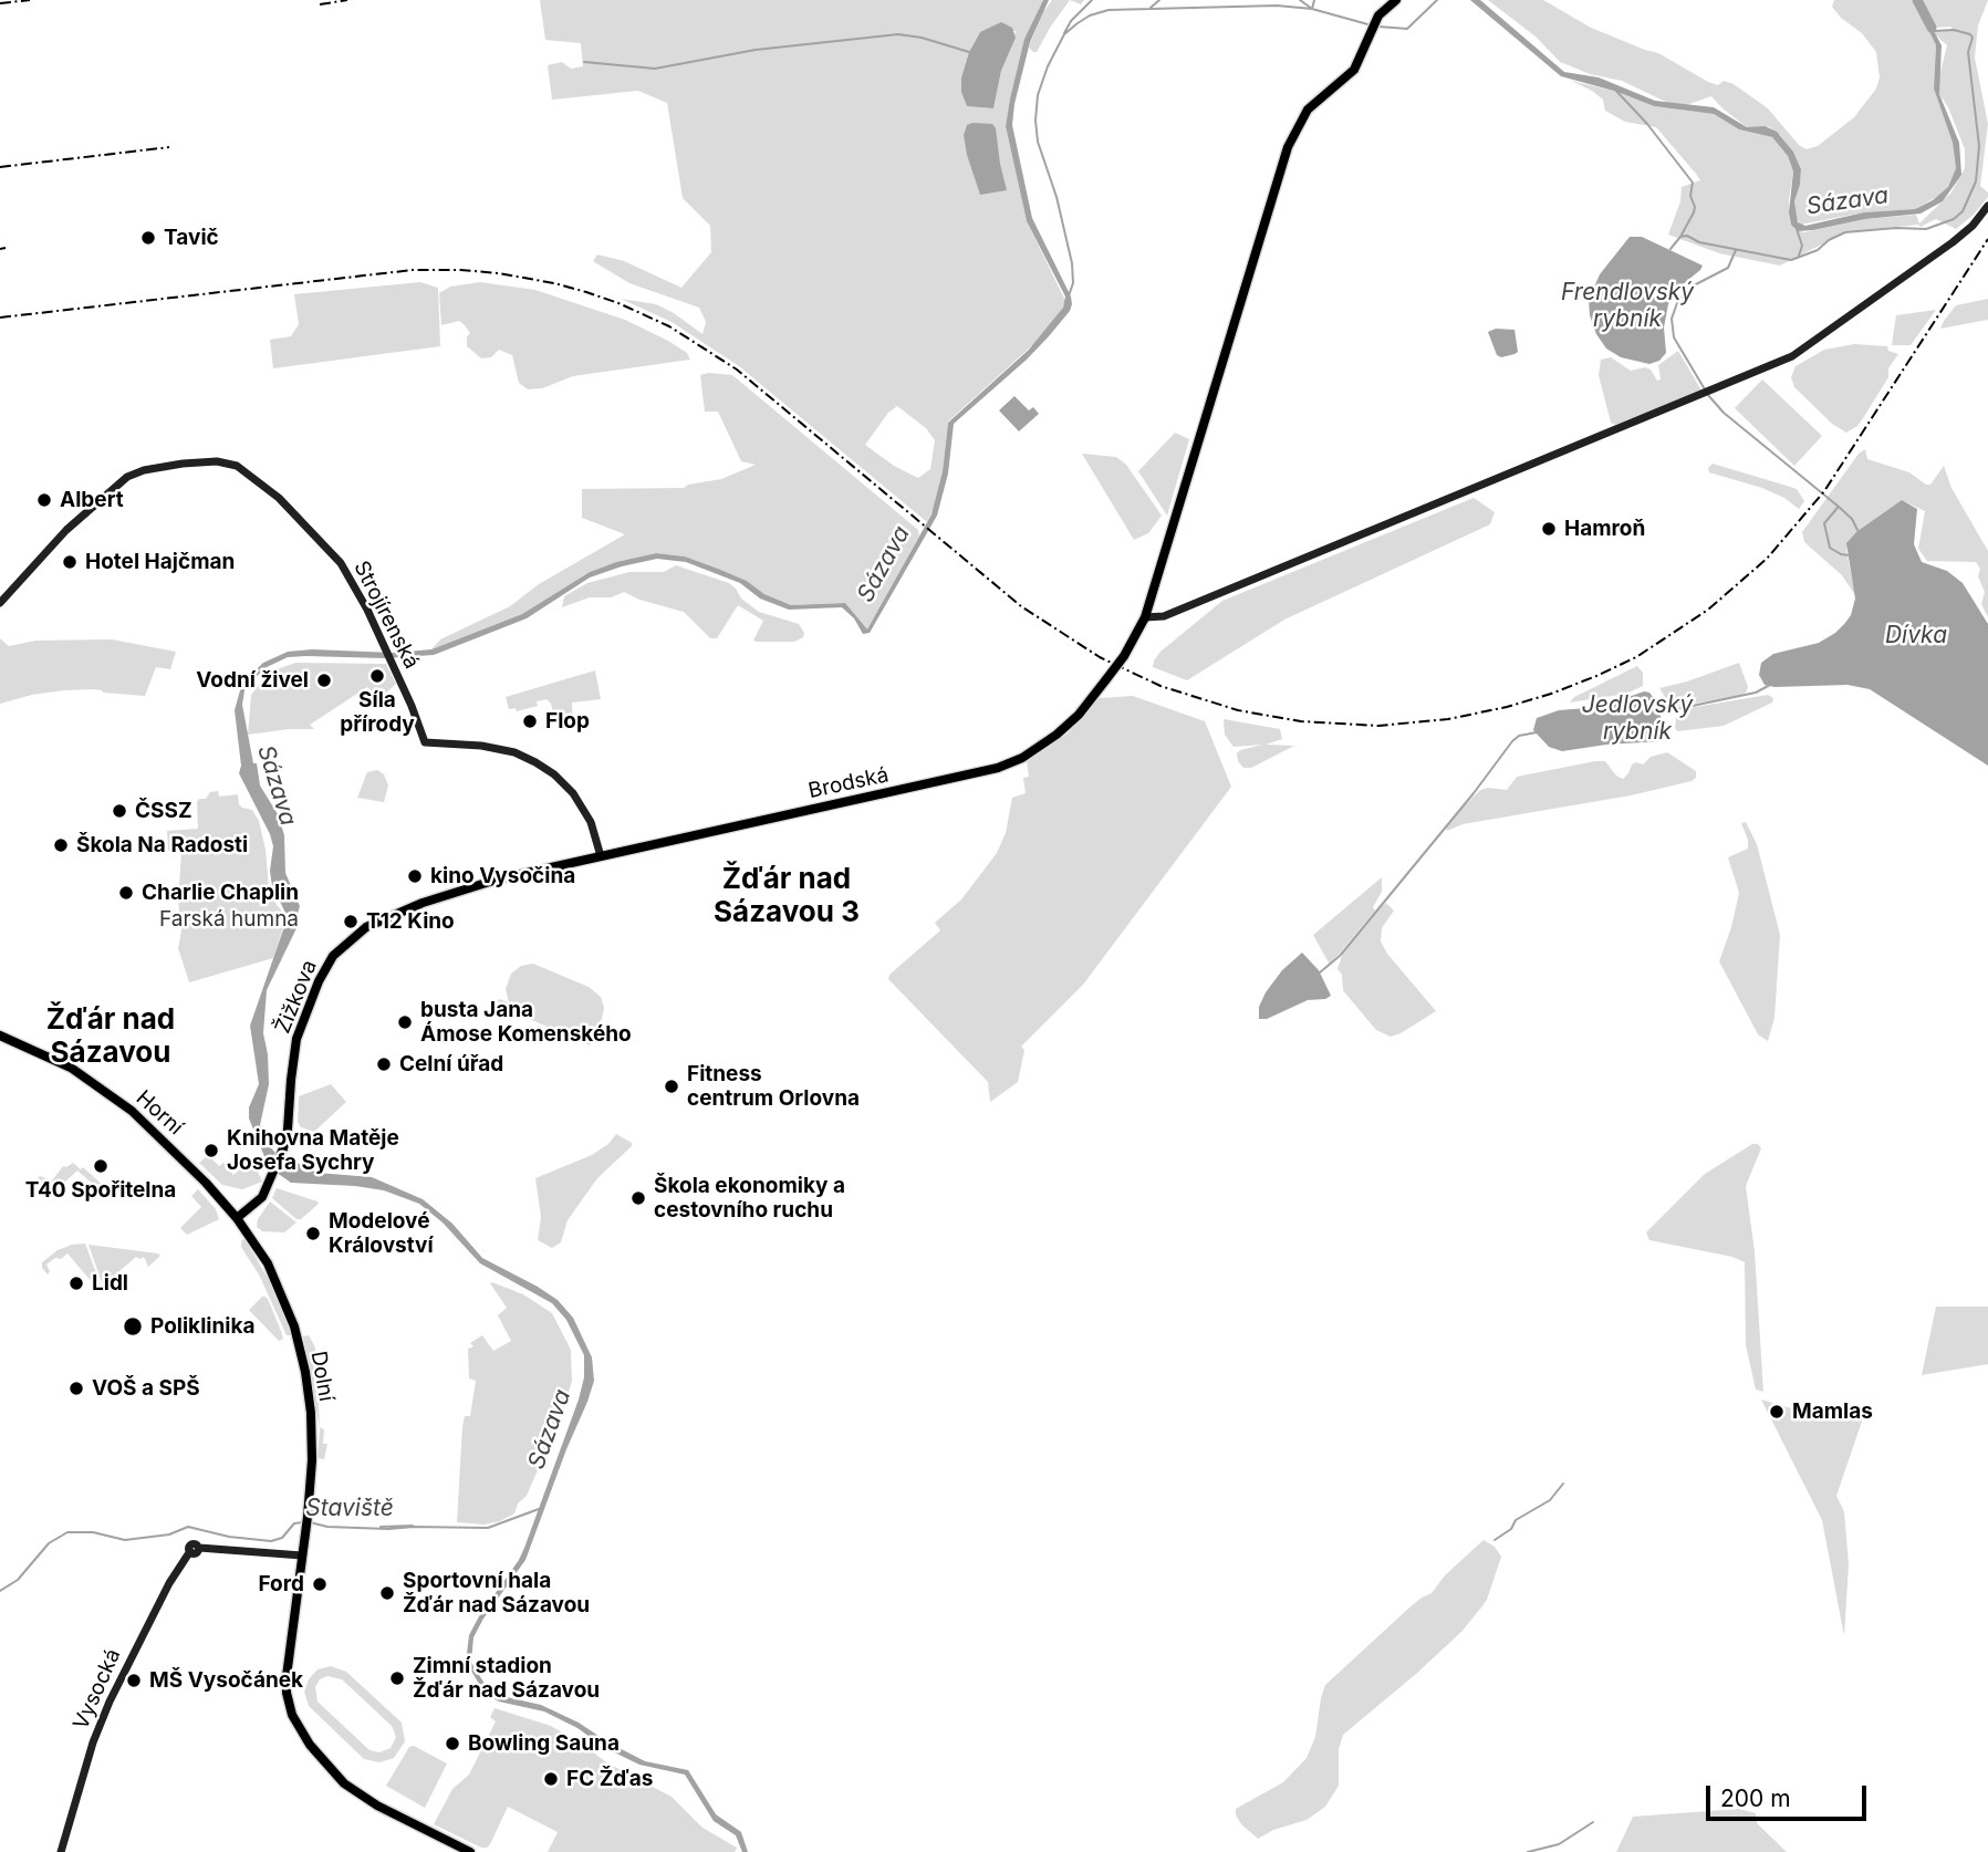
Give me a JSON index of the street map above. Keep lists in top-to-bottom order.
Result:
{
  "streets": {
    "main road": [
      "Brodská",
      "Žižkova",
      "Horní",
      "Dolní"
    ],
    "street": ["Strojírenská", "Vysocká"]
  },
  "crossings": [
    ["Strojírenská", "Brodská"],
    ["Brodská", "Žižkova"],
    ["Žižkova", "Horní"],
    ["Žižkova", "Dolní"],
    ["Horní", "Dolní"],
    ["Dolní", "Vysocká"]
  ],
  "districts": ["Žďár nad Sázavou 3", "Žďár nad Sázavou"],
  "water": [
    "Sázava",
    "Frendlovský rybník",
    "Dívka",
    "Jedlovský rybník",
    "Staviště"
  ],
  "parks": ["Farská humna"],
  "places": [
    "Tavič",
    "Albert",
    "Hamroň",
    "Hotel Hajčman",
    "Síla přírody",
    "Vodní živel",
    "Flop",
    "ČSSZ",
    "Škola Na Radosti",
    "kino Vysočina",
    "Charlie Chaplin",
    "T12 Kino",
    "busta Jana Ámose Komenského",
    "Celní úřad",
    "Fitness centrum Orlovna",
    "Knihovna Matěje Josefa Sychry",
    "T40 Spořitelna",
    "Škola ekonomiky a cestovního ruchu",
    "Modelové Království",
    "Lidl",
    "Poliklinika",
    "VOŠ a SPŠ",
    "Mamlas",
    "Ford",
    "Sportovní hala Žďár nad Sázavou",
    "Zimní stadion Žďár nad Sázavou",
    "MŠ Vysočánek",
    "Bowling Sauna",
    "FC Žďas"
  ],
  "scale_bar": "200 m"
}
